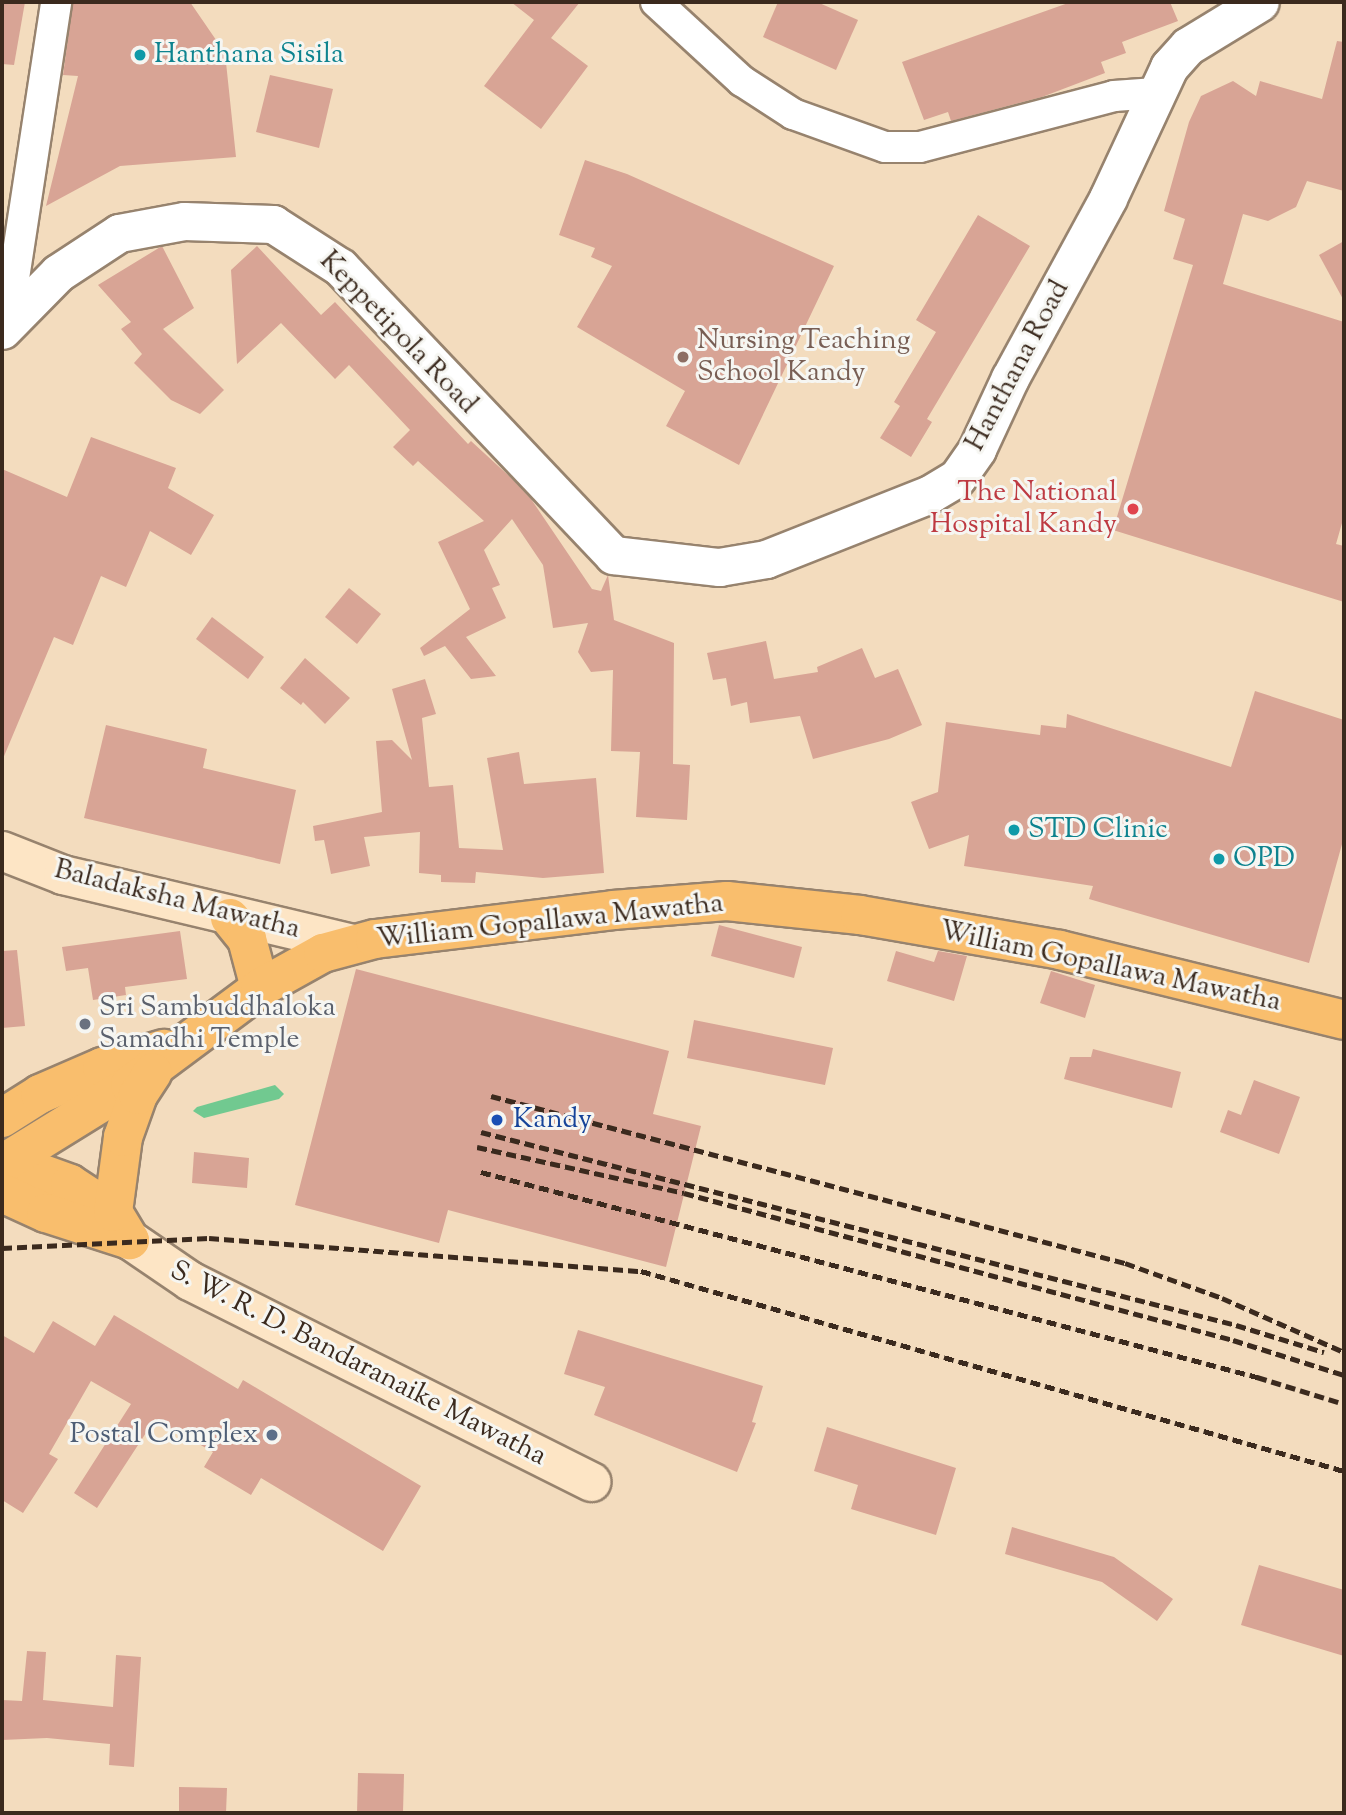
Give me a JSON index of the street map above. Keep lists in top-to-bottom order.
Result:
{
  "streets": {
    "main road": ["Baladaksha Mawatha", "William Gopallawa Mawatha", "S. W. R. D. Bandaranaike Mawatha"],
    "street": ["Keppetipola Road", "Hanthana Road"]
  },
  "crossings": [
    ["Keppetipola Road", "Hanthana Road"],
    ["Baladaksha Mawatha", "William Gopallawa Mawatha"],
    ["William Gopallawa Mawatha", "S. W. R. D. Bandaranaike Mawatha"]
  ],
  "places": [
    "Hanthana Sisila",
    "Nursing Teaching School Kandy",
    "The National Hospital Kandy",
    "STD Clinic",
    "OPD",
    "Sri Sambuddhaloka Samadhi Temple",
    "Kandy",
    "Postal Complex"
  ]
}
